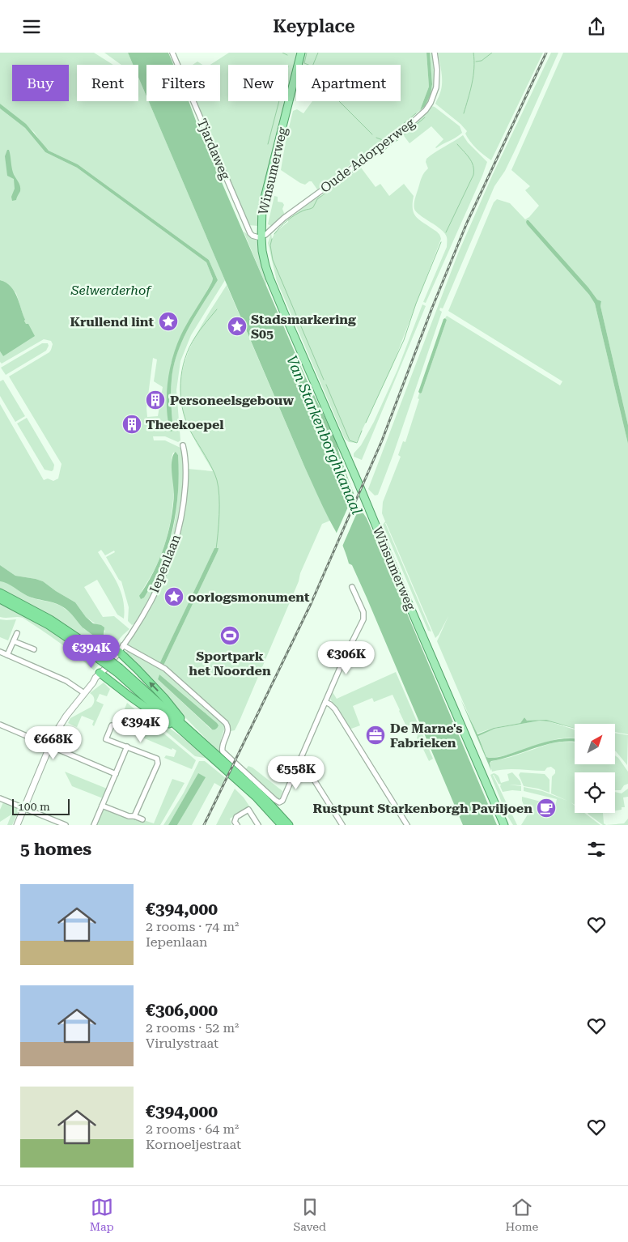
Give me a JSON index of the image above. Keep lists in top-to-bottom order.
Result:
{
  "streets": {
    "main road": ["Winsumerweg"],
    "street": ["Tjardaweg", "Oude Adorperweg", "Iepenlaan"]
  },
  "crossings": [
    ["Tjardaweg", "Oude Adorperweg"],
    ["Tjardaweg", "Winsumerweg"],
    ["Oude Adorperweg", "Winsumerweg"]
  ],
  "water": ["Van Starkenborghkanaal"],
  "parks": ["Selwerderhof"],
  "places": {
    "place": ["Krullend lint", "Stadsmarkering S05", "oorlogsmonument"],
    "building": ["Personeelsgebouw", "Theekoepel"],
    "sports": ["Sportpark het Noorden"],
    "office": ["De Marne's Fabrieken"],
    "cafe": ["Rustpunt Starkenborgh Paviljoen"]
  },
  "scale_bar": "100 m",
  "north": "top right",
  "page": {
    "header": "Keyplace",
    "chip": [
      "Buy",
      "Rent",
      "Filters",
      "New",
      "Apartment"
    ],
    "price": [
      "€394K",
      "€306K",
      "€394K",
      "€668K",
      "€558K"
    ],
    "scale": "100 m",
    "heading": "5 homes",
    "list": [
      {
        "name": "€394,000",
        "note": "2 rooms · 74 m² · Iepenlaan"
      },
      {
        "name": "€306,000",
        "note": "2 rooms · 52 m² · Virulystraat"
      },
      {
        "name": "€394,000",
        "note": "2 rooms · 64 m² · Kornoeljestraat"
      }
    ],
    "tabs": ["Map", "Saved", "Home"]
  }
}
